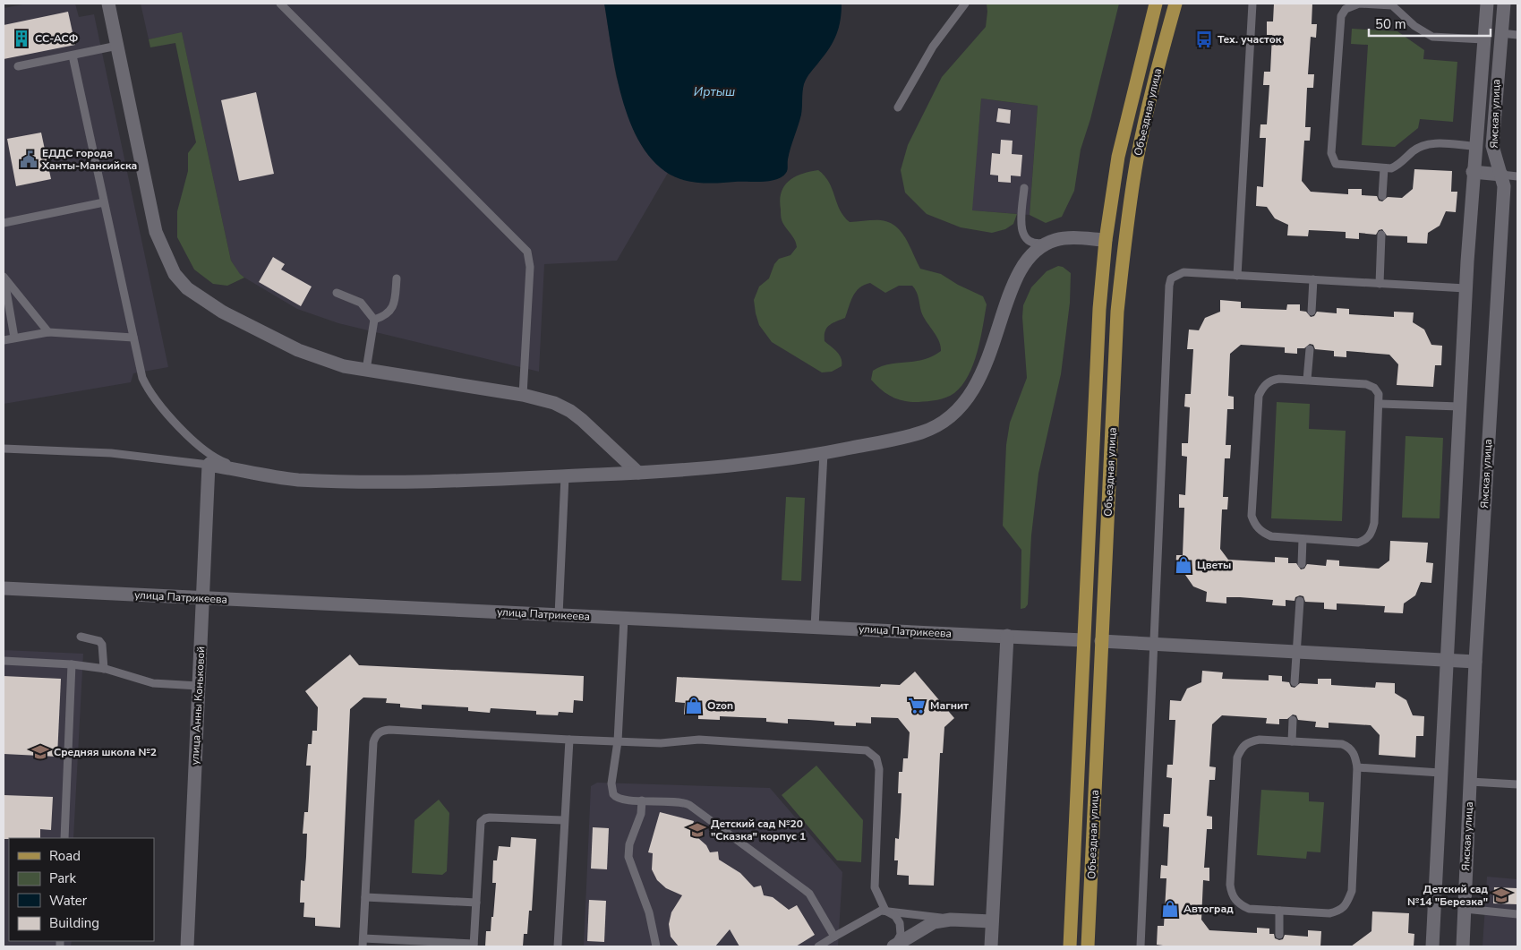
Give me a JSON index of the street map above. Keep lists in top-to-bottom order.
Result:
{
  "streets": {
    "main road": ["Объездная улица"],
    "street": ["Ямская улица", "улица Патрикеева", "улица Анны Коньковой"]
  },
  "crossings": [
    ["Объездная улица", "улица Патрикеева"],
    ["улица Патрикеева", "улица Анны Коньковой"]
  ],
  "water": ["Иртыш"],
  "places": {
    "building": ["СС-АСФ"],
    "bus stop": ["Тех. участок"],
    "public building": ["ЕДДС города Ханты-Мансийска"],
    "shop": ["Цветы", "Ozon", "Автоград"],
    "supermarket": ["Магнит"],
    "school or university": ["Средняя школа №2", "Детский сад №20 \"Сказка\" корпус 1", "Детский сад №14 \"Березка\""]
  },
  "legend": [
    "Road",
    "Park",
    "Water",
    "Building"
  ],
  "scale_bar": "50 m"
}
